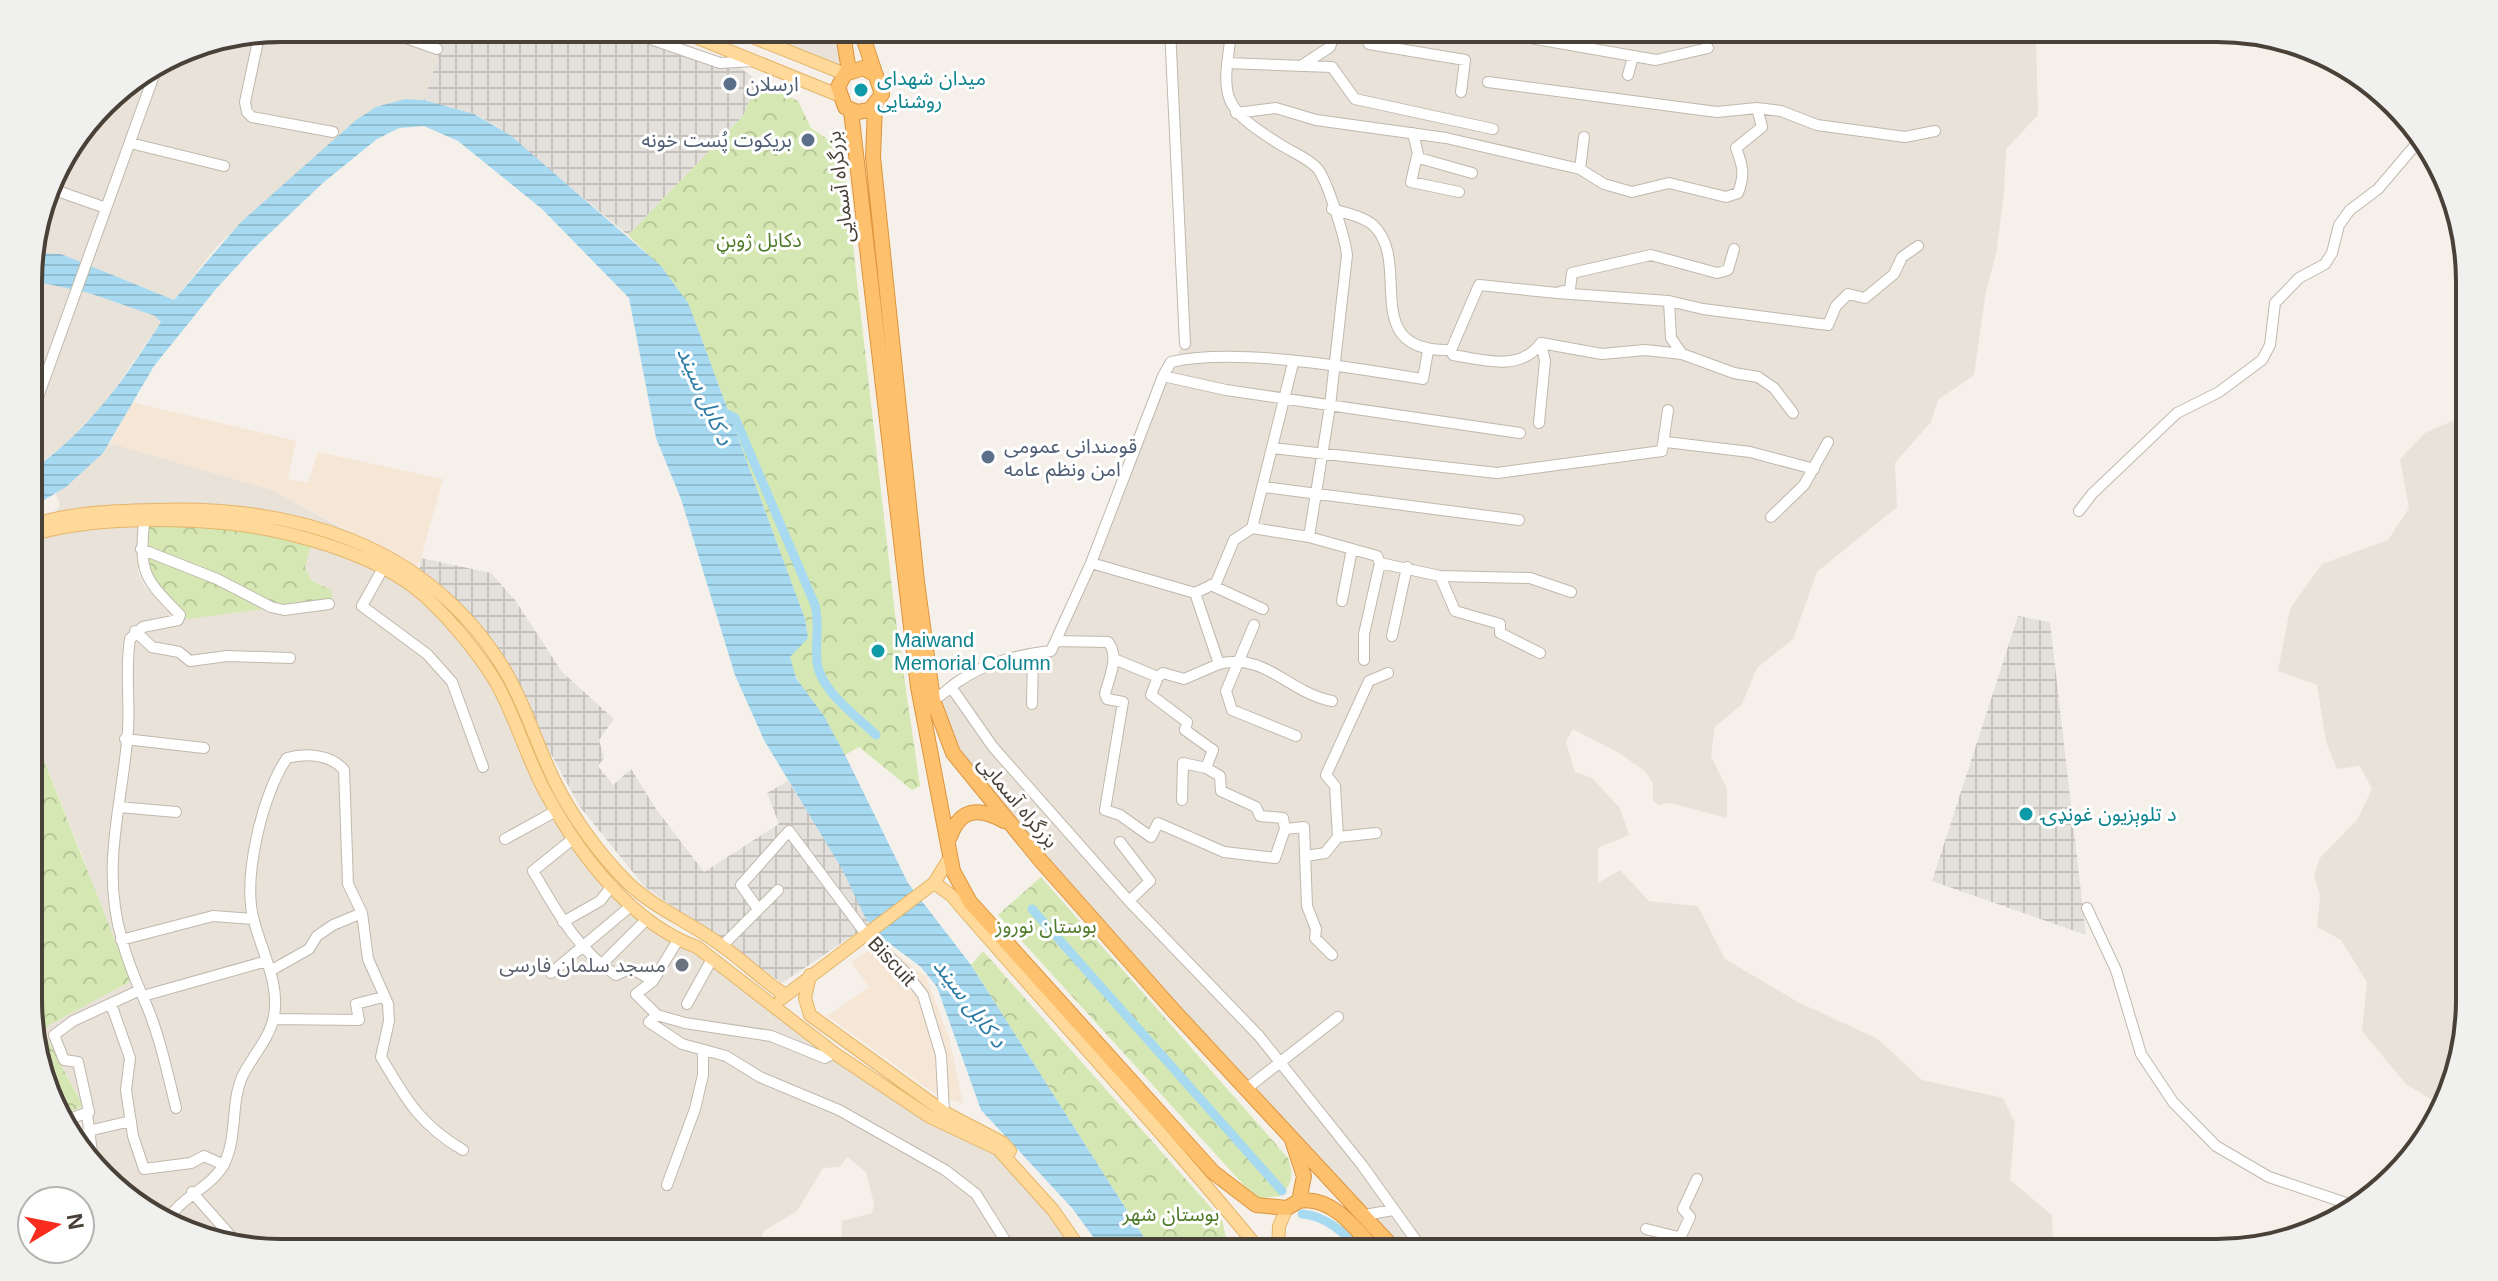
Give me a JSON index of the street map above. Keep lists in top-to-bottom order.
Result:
{
  "streets": {
    "highway": ["بزرگراه آسمایی"],
    "street": ["Biscuit"]
  },
  "water": ["د کابل سيند"],
  "parks": ["دکابل ژوبڼ", "بوستان نوروز", "بوستان شهر"],
  "places": [
    "ارسلان",
    "میدان شهدای روشنایی",
    "بریکوت پُست خونه",
    "قومندانی عمومی امن ونظم عامه",
    "Maiwand Memorial Column",
    "د تلوېزیون غونډۍ",
    "مسجد سلمان فارسی"
  ],
  "north": "right"
}
